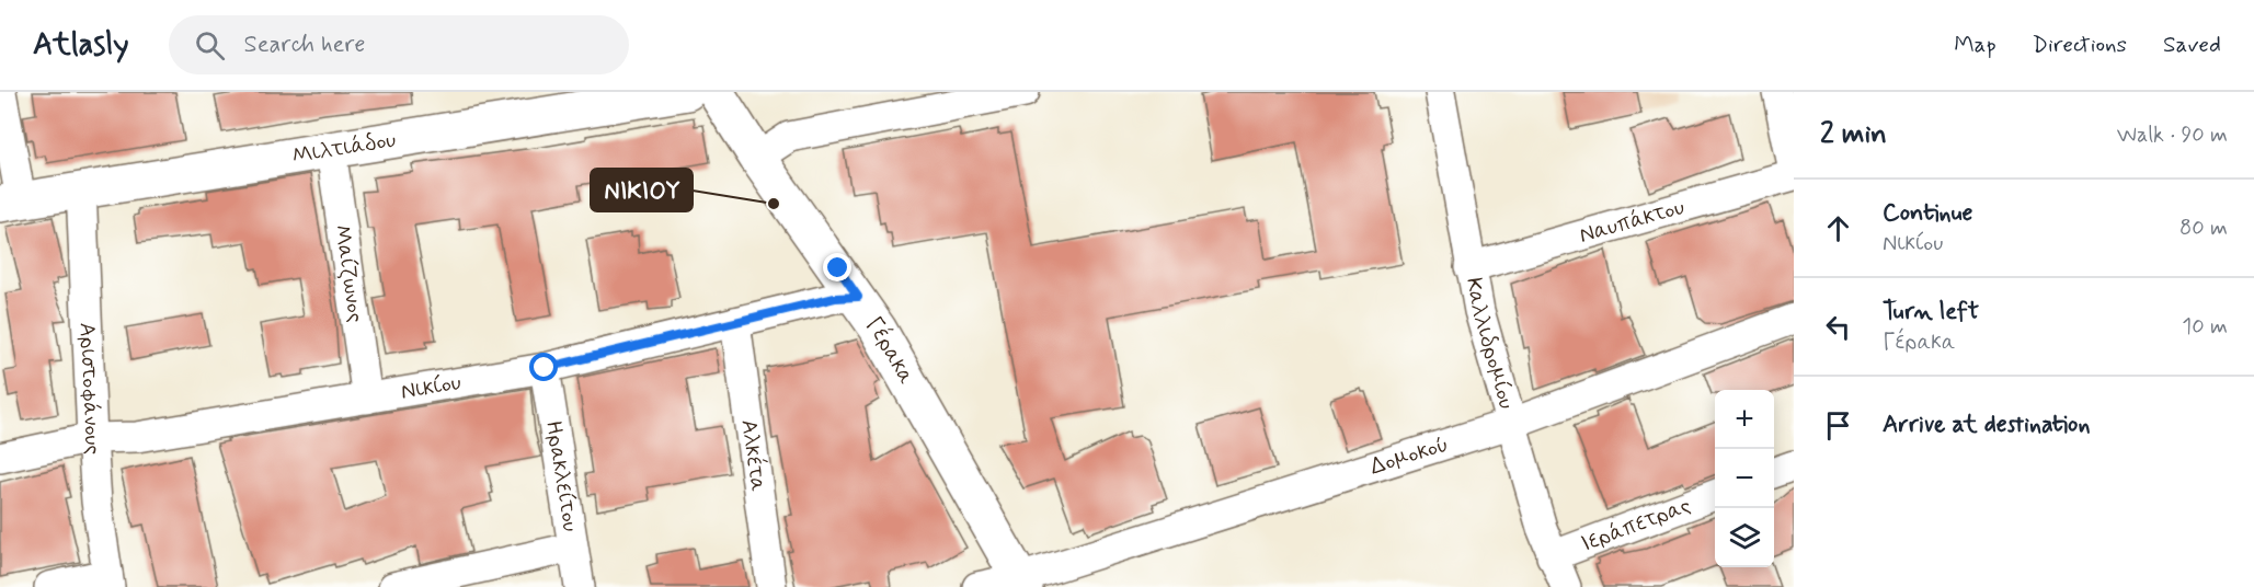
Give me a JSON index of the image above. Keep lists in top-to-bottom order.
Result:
{
  "streets": {
    "street": [
      "Μιλτιάδου",
      "Ναυπάκτου",
      "Μαίζωνος",
      "Καλλιδρομίου",
      "Γέρακα",
      "Νικίου",
      "Αριστοφάνους",
      "Αλκέτα",
      "Δομοκού",
      "Ηρακλείτου",
      "Ιεράπετρας"
    ]
  },
  "crossings": [
    ["Μιλτιάδου", "Μαίζωνος"],
    ["Μιλτιάδου", "Αριστοφάνους"],
    ["Ναυπάκτου", "Καλλιδρομίου"],
    ["Μαίζωνος", "Νικίου"],
    ["Καλλιδρομίου", "Δομοκού"],
    ["Καλλιδρομίου", "Ιεράπετρας"],
    ["Γέρακα", "Νικίου"],
    ["Γέρακα", "Δομοκού"],
    ["Νικίου", "Αριστοφάνους"],
    ["Νικίου", "Αλκέτα"],
    ["Νικίου", "Ηρακλείτου"]
  ],
  "places": ["ΝΙΚΙΟΥ"],
  "page": {
    "header": "Atlasly",
    "search": "Search here",
    "nav": ["Map", "Directions", "Saved"],
    "heading": ["2 min", "Walk · 90 m"],
    "list": [
      ["Continue", "Νικίου", "80 m"],
      ["Turn left", "Γέρακα", "10 m"],
      "Arrive at destination"
    ],
    "map_buttons": ["+", "−"]
  }
}
